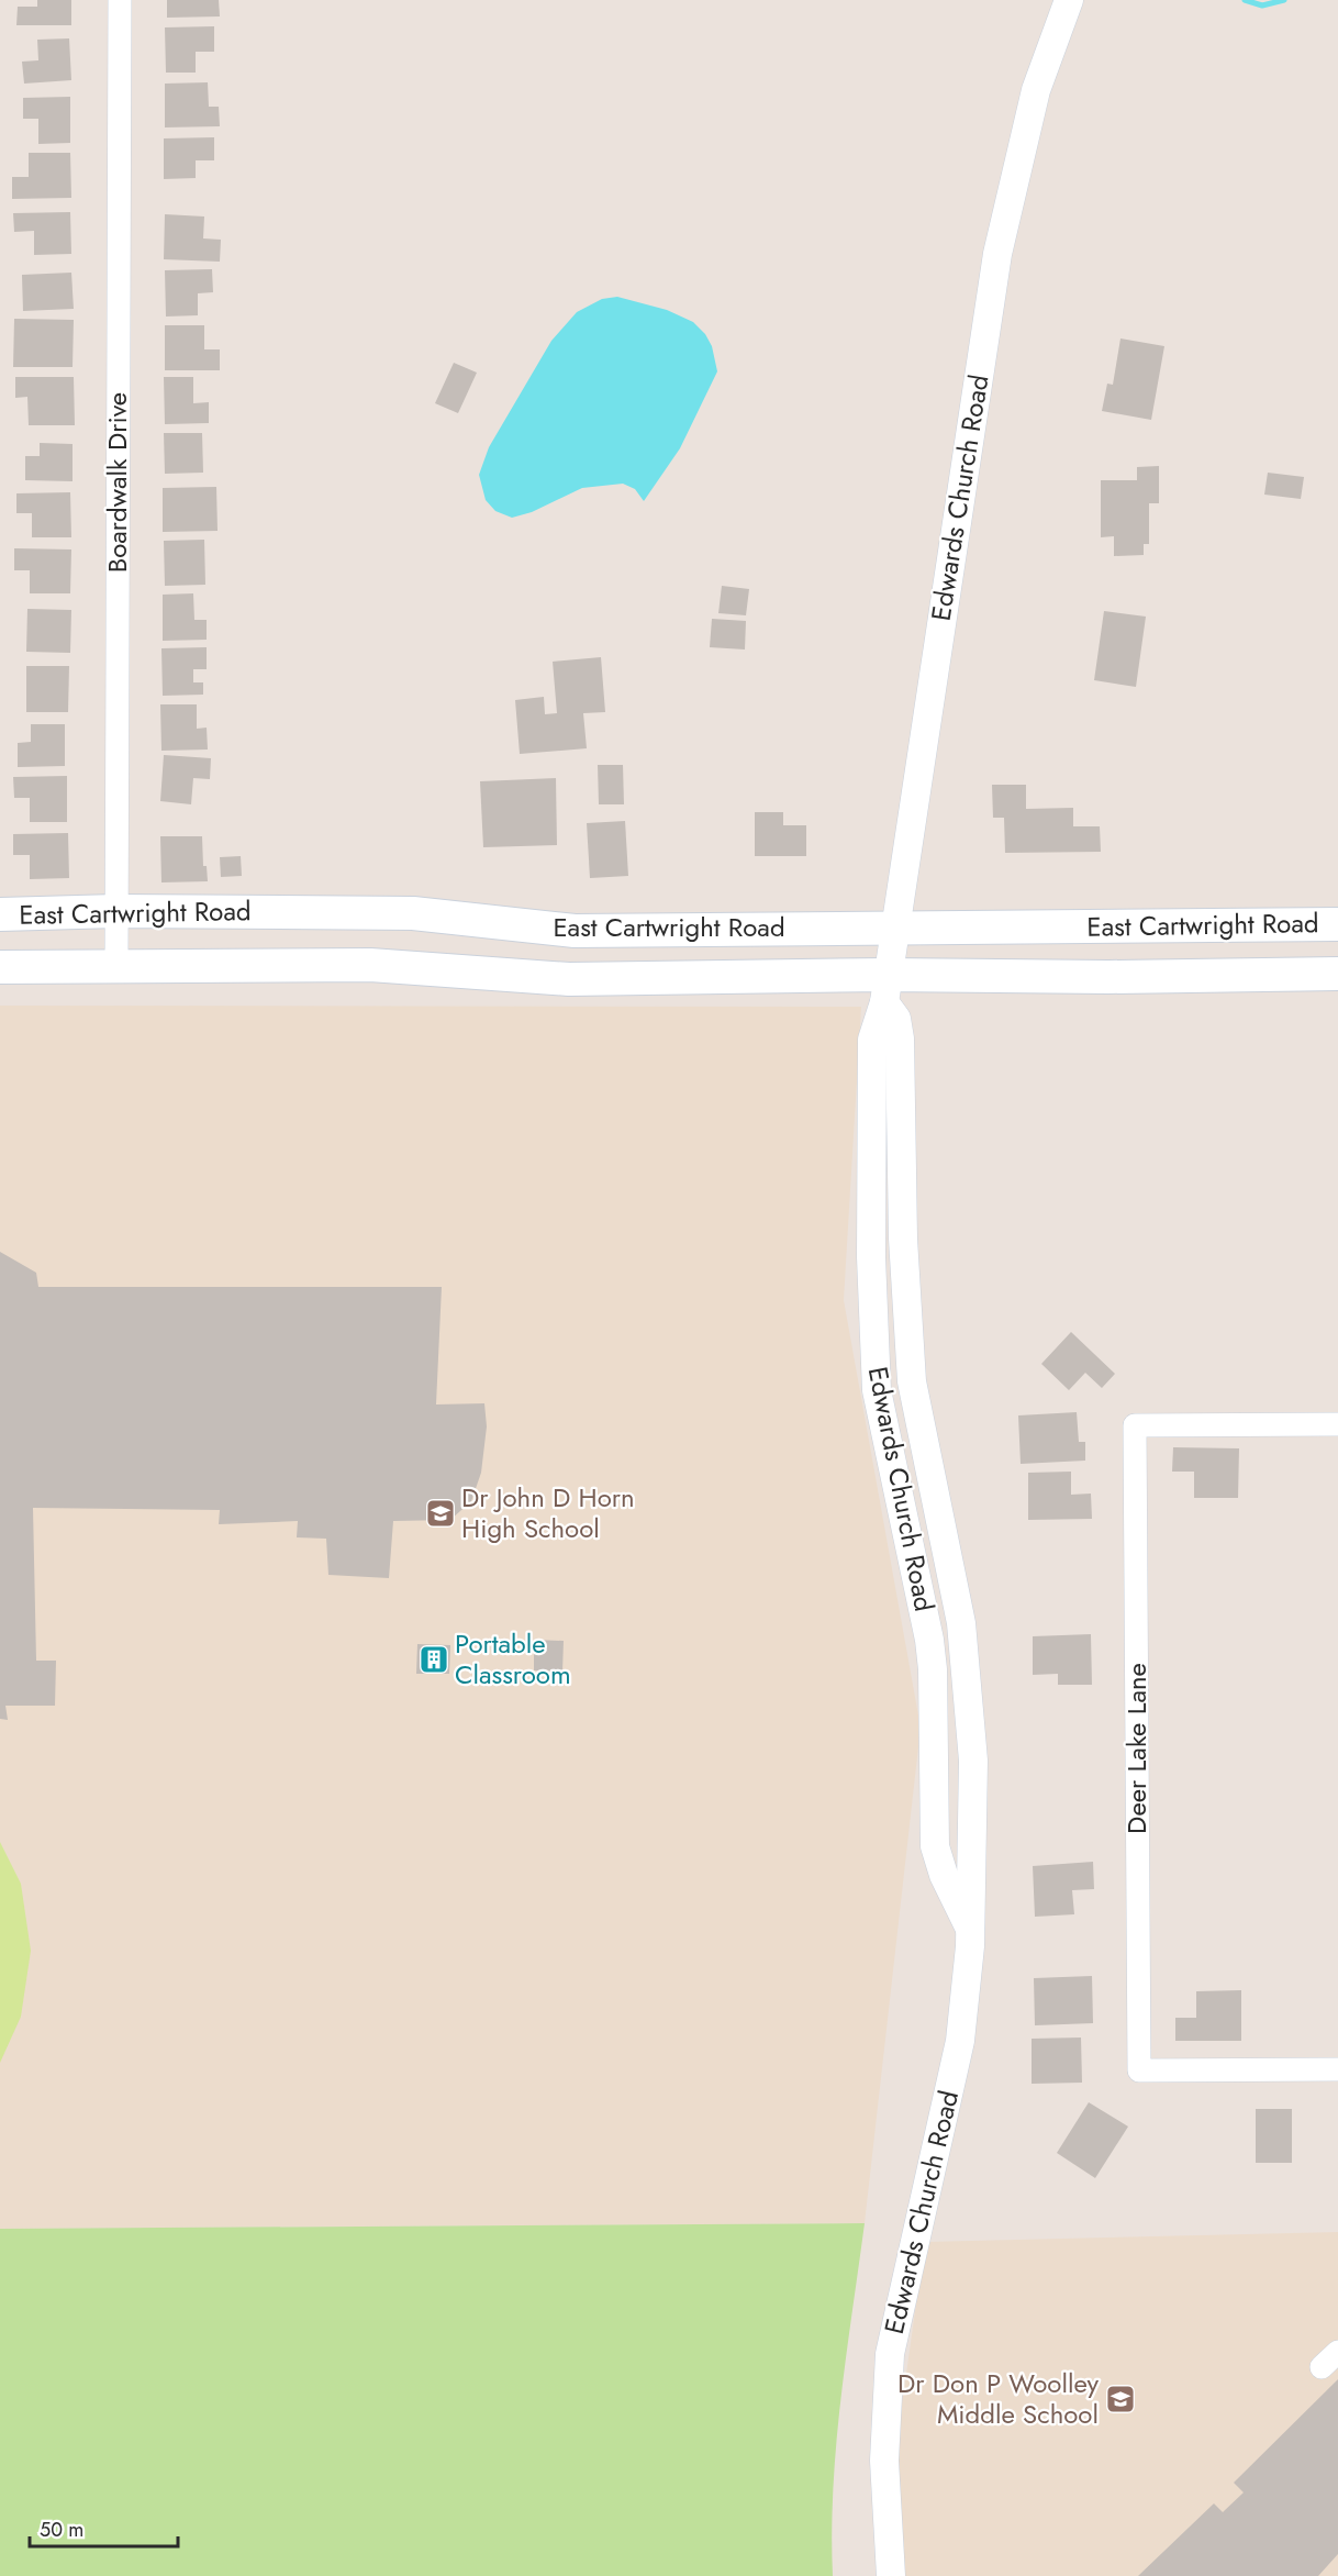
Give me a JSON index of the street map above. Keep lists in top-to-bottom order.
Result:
{
  "streets": {
    "main road": ["East Cartwright Road"],
    "street": ["Boardwalk Drive", "Edwards Church Road", "Deer Lake Lane"]
  },
  "crossings": [
    ["Boardwalk Drive", "East Cartwright Road"],
    ["Edwards Church Road", "East Cartwright Road"]
  ],
  "places": {
    "school or university": ["Dr John D Horn High School", "Dr Don P Woolley Middle School"],
    "building": ["Portable Classroom"]
  },
  "scale_bar": "50 m"
}
